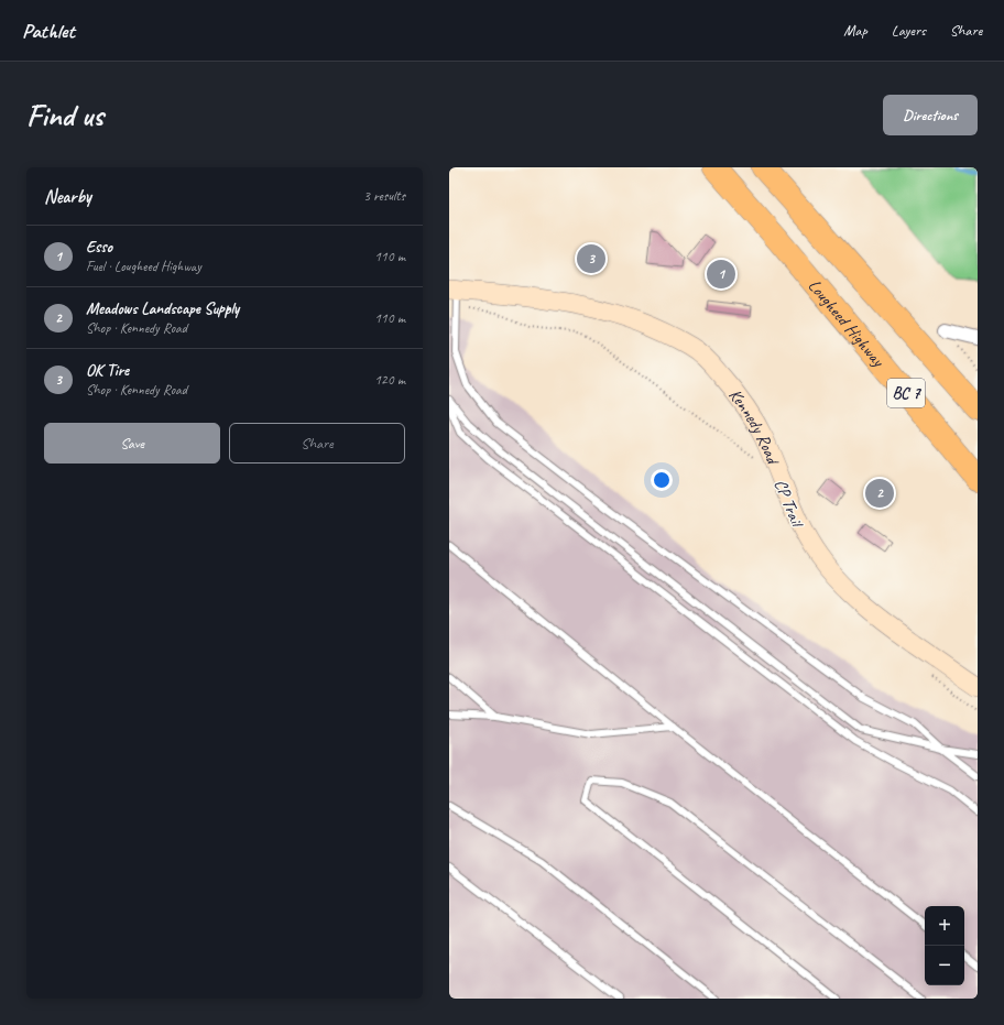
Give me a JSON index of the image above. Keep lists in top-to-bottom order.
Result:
{
  "streets": {
    "highway": ["Lougheed Highway", "BC 7"],
    "main road": ["Kennedy Road"]
  },
  "page": {
    "header": "Pathlet",
    "nav": ["Map", "Layers", "Share"],
    "buttons": [
      "Directions",
      ["Save", "Share"]
    ],
    "title": "Find us",
    "heading": ["Nearby", "3 results"],
    "list": [
      {
        "mark": "1",
        "name": "Esso",
        "note": "Fuel · Lougheed Highway",
        "value": "110 m"
      },
      {
        "mark": "2",
        "name": "Meadows Landscape Supply",
        "note": "Shop · Kennedy Road",
        "value": "110 m"
      },
      {
        "mark": "3",
        "name": "OK Tire",
        "note": "Shop · Kennedy Road",
        "value": "120 m"
      }
    ],
    "pins": ["3", "1", "2"],
    "map_buttons": ["+", "−"]
  }
}
